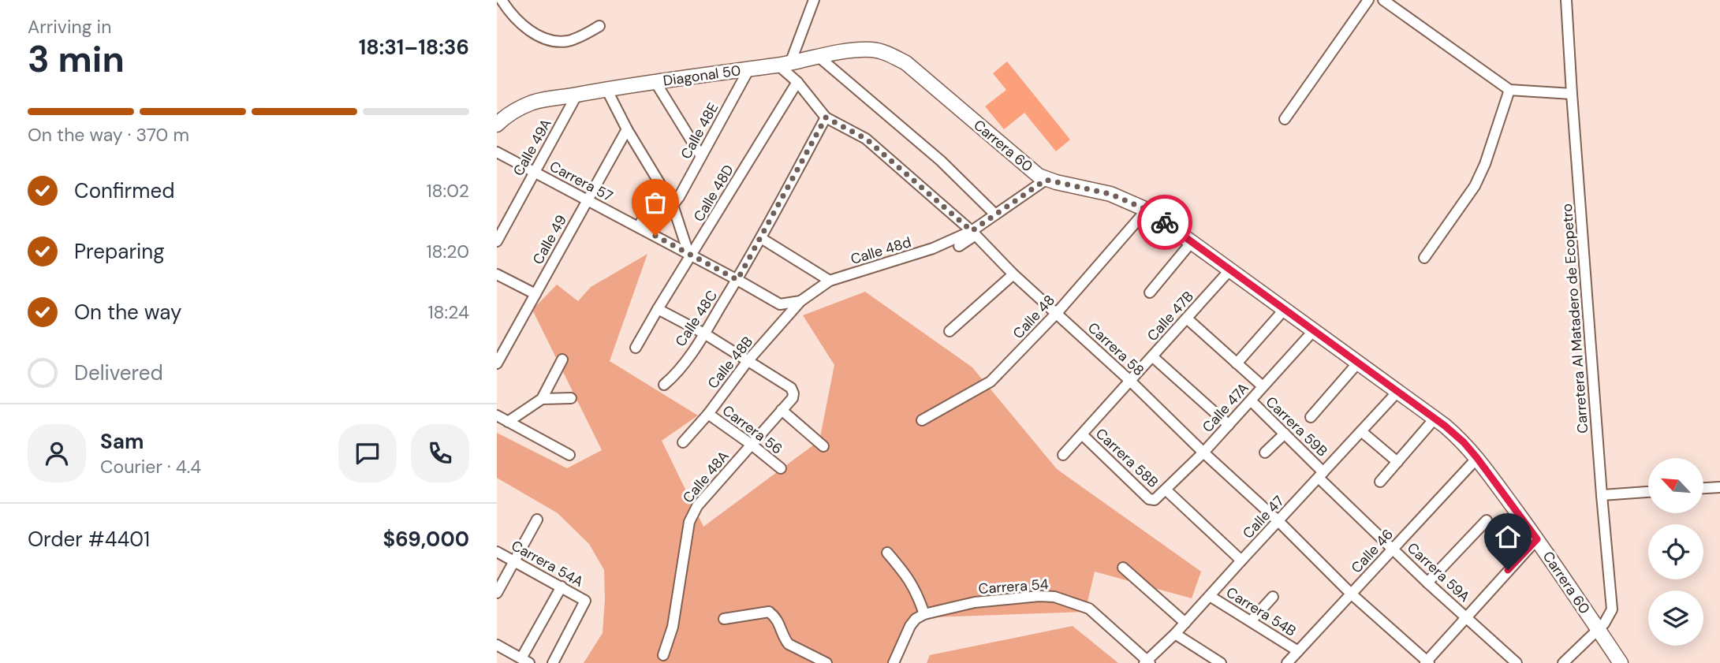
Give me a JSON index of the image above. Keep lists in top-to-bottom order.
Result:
{
  "streets": {
    "street": [
      "Diagonal 50",
      "Calle 48E",
      "Carrera 60",
      "Calle 49A",
      "Carrera 57",
      "Calle 48D",
      "Calle 49",
      "Calle 48d",
      "Calle 47B",
      "Calle 48",
      "Calle 48C",
      "Carretera Al Matadero de Ecopetro",
      "Carrera 58",
      "Calle 48B",
      "Calle 47A",
      "Carrera 59B",
      "Carrera 56",
      "Carrera 58B",
      "Calle 48A",
      "Calle 47",
      "Calle 46",
      "Carrera 54A",
      "Carrera 59A",
      "Carrera 54",
      "Carrera 54B"
    ]
  },
  "crossings": [
    ["Diagonal 50", "Calle 48E"],
    ["Diagonal 50", "Carrera 60"],
    ["Diagonal 50", "Calle 49A"],
    ["Diagonal 50", "Carrera 58"],
    ["Carrera 60", "Calle 47B"],
    ["Carrera 60", "Calle 48"],
    ["Carrera 60", "Carretera Al Matadero de Ecopetro"],
    ["Carrera 60", "Calle 47A"],
    ["Carrera 60", "Calle 47"],
    ["Carrera 60", "Calle 46"],
    ["Calle 49A", "Carrera 57"],
    ["Carrera 57", "Calle 48D"],
    ["Carrera 57", "Calle 49"],
    ["Carrera 57", "Calle 48d"],
    ["Carrera 57", "Calle 48C"],
    ["Carrera 57", "Calle 48B"],
    ["Calle 48D", "Carrera 58"],
    ["Calle 48d", "Carrera 58"],
    ["Calle 48d", "Calle 48B"],
    ["Calle 47B", "Carrera 58"],
    ["Calle 47B", "Carrera 59B"],
    ["Calle 47B", "Carrera 58B"],
    ["Calle 48", "Carrera 58"],
    ["Calle 48C", "Carrera 58"],
    ["Carrera 58", "Calle 47A"],
    ["Carrera 58", "Calle 47"],
    ["Carrera 58", "Calle 46"],
    ["Calle 48B", "Carrera 56"],
    ["Calle 48B", "Calle 48A"],
    ["Calle 47A", "Carrera 59B"],
    ["Calle 47A", "Carrera 58B"],
    ["Carrera 59B", "Calle 47"],
    ["Carrera 59B", "Carrera 59A"],
    ["Carrera 56", "Calle 48A"],
    ["Carrera 58B", "Calle 47"],
    ["Calle 47", "Carrera 59A"],
    ["Calle 47", "Carrera 54"],
    ["Calle 47", "Carrera 54B"],
    ["Calle 46", "Carrera 59A"],
    ["Calle 46", "Carrera 54B"]
  ],
  "north": "top left",
  "page": {
    "heading": ["3 min", "Arriving in", "18:31–18:36"],
    "panel": [
      "Sam",
      "Courier · 4.4",
      "Order #4401",
      "$69,000"
    ],
    "bar": "On the way · 370 m",
    "list": [
      ["Confirmed", "18:02"],
      ["Preparing", "18:20"],
      ["On the way", "18:24"],
      "Delivered"
    ]
  }
}
